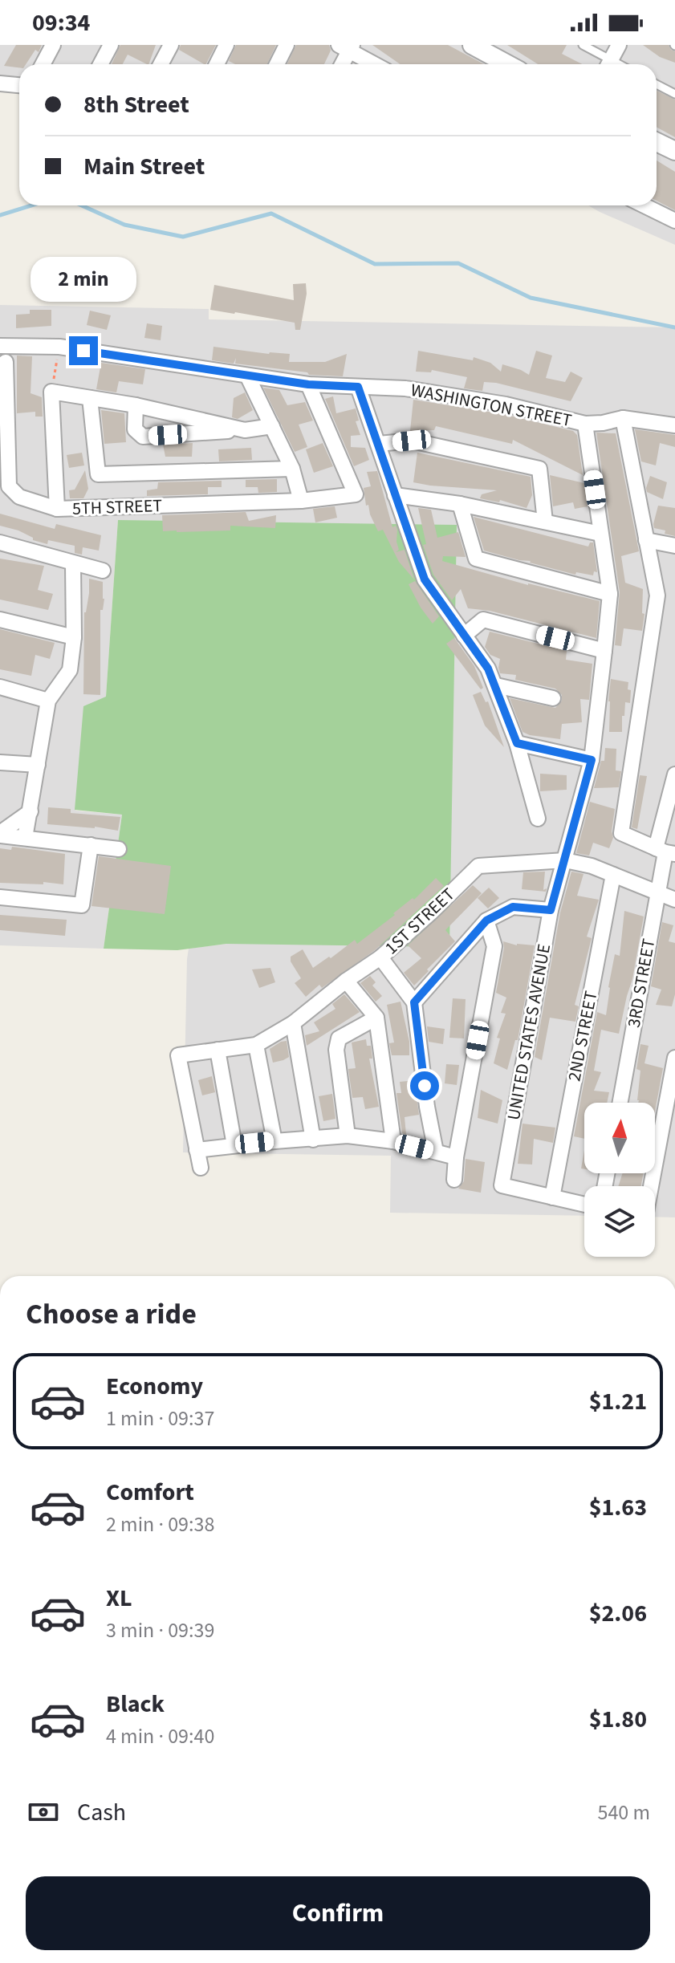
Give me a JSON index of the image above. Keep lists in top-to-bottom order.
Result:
{
  "streets": {
    "street": [
      "WASHINGTON STREET",
      "5TH STREET",
      "1ST STREET",
      "3RD STREET",
      "UNITED STATES AVENUE",
      "2ND STREET"
    ]
  },
  "crossings": [
    ["WASHINGTON STREET", "5TH STREET"],
    ["WASHINGTON STREET", "UNITED STATES AVENUE"],
    ["1ST STREET", "3RD STREET"],
    ["1ST STREET", "UNITED STATES AVENUE"],
    ["1ST STREET", "2ND STREET"],
    ["UNITED STATES AVENUE", "2ND STREET"]
  ],
  "north": "top",
  "page": {
    "status": "09:34",
    "banner": ["8th Street", "Main Street"],
    "bubble": "2 min",
    "heading": "Choose a ride",
    "list": [
      {
        "name": "Economy",
        "note": "1 min · 09:37",
        "value": "$1.21"
      },
      {
        "name": "Comfort",
        "note": "2 min · 09:38",
        "value": "$1.63"
      },
      {
        "name": "XL",
        "note": "3 min · 09:39",
        "value": "$2.06"
      },
      {
        "name": "Black",
        "note": "4 min · 09:40",
        "value": "$1.80"
      }
    ],
    "pay": ["Cash", "540 m"],
    "buttons": "Confirm"
  }
}
